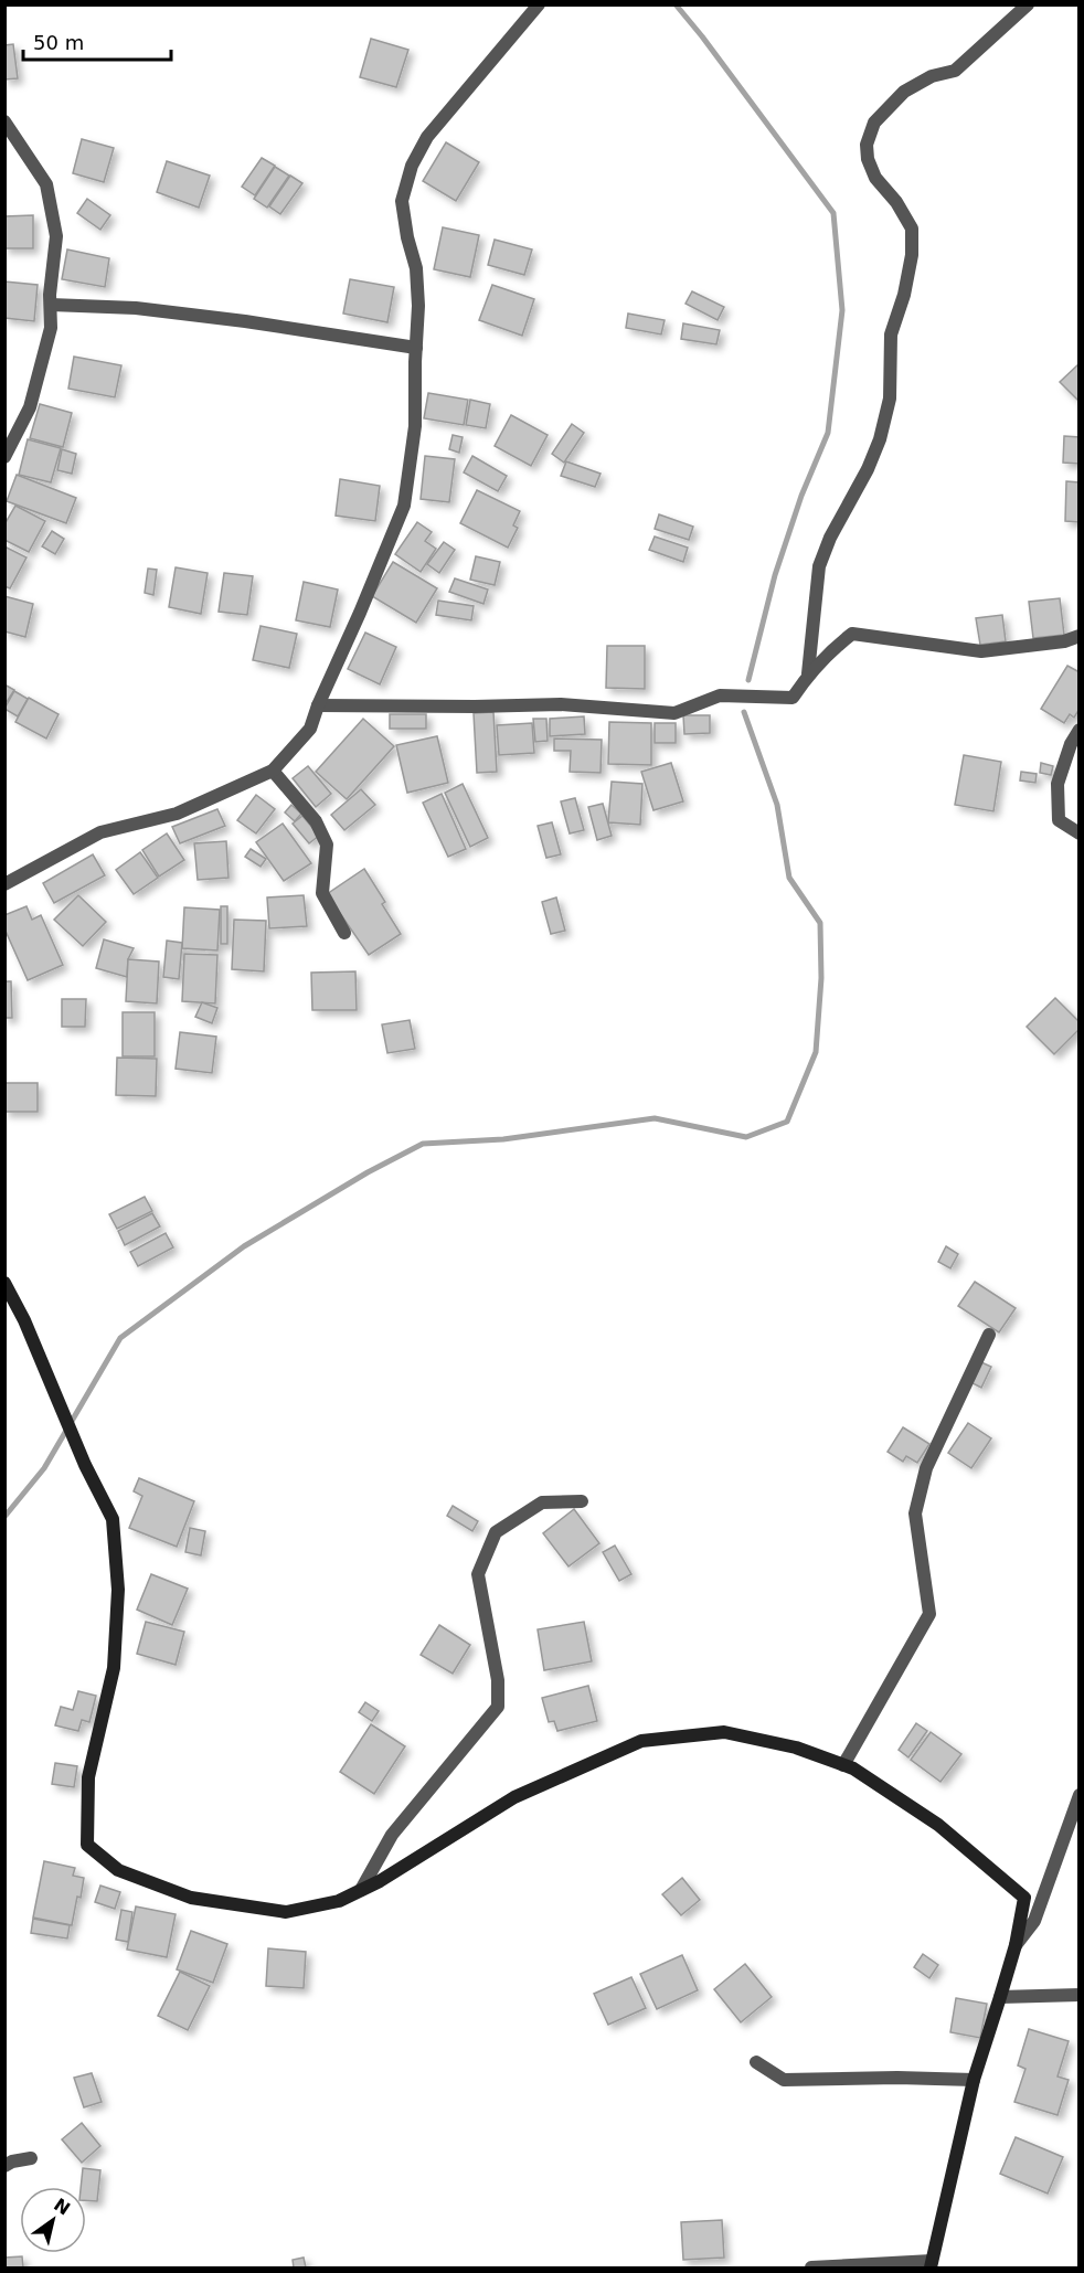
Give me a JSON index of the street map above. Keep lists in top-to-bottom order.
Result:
{
  "scale_bar": "50 m",
  "north": "top right"
}
